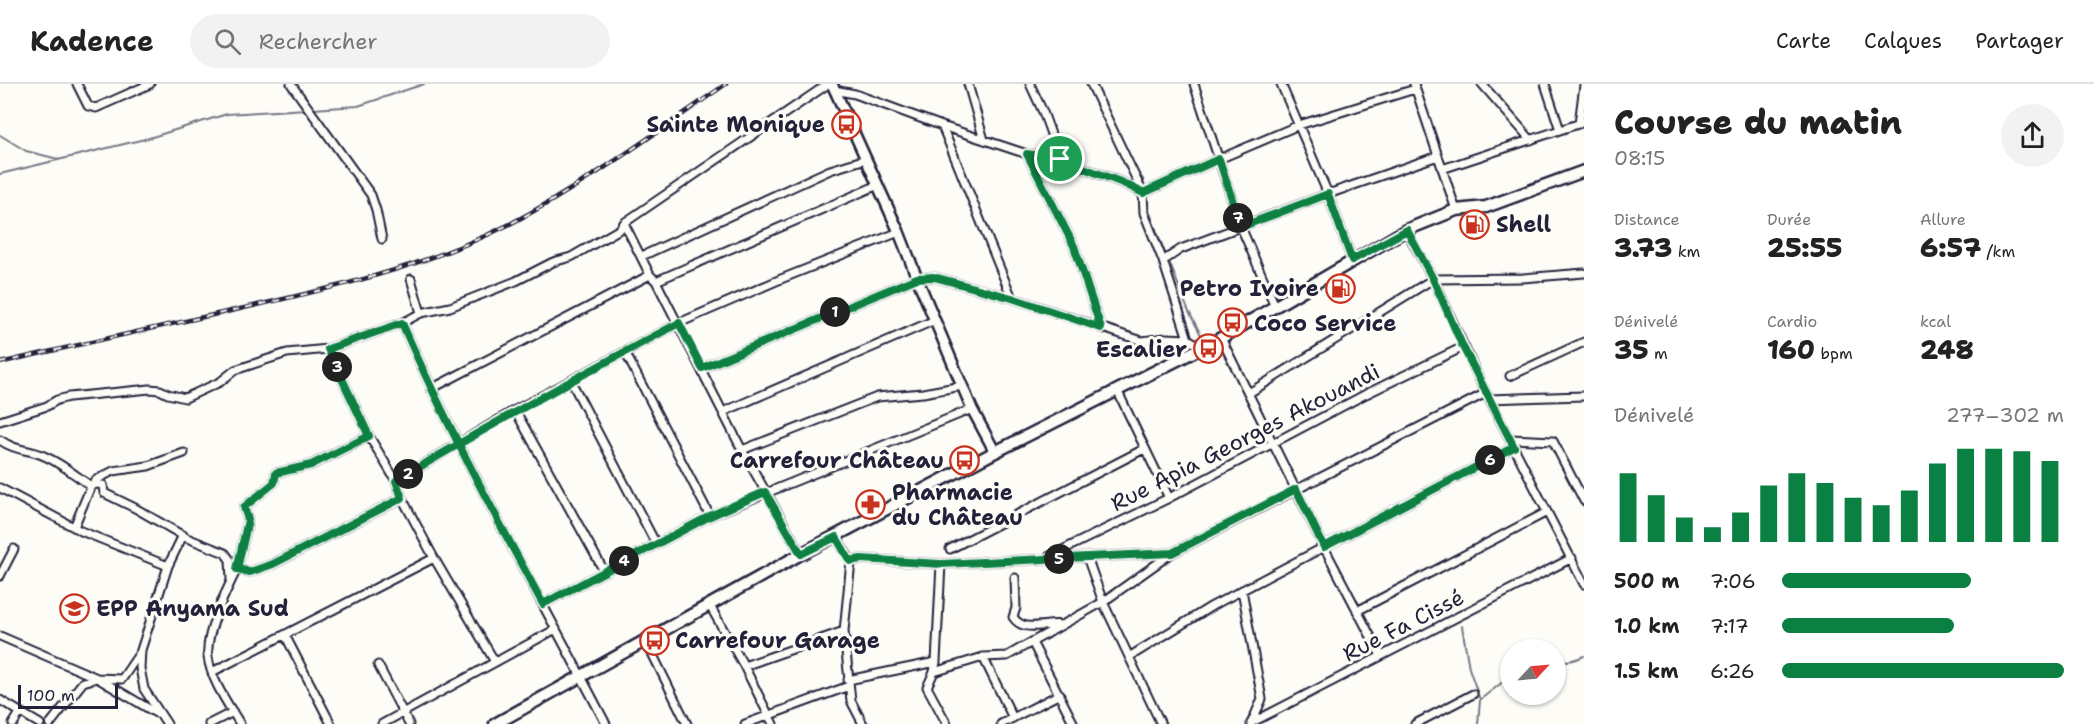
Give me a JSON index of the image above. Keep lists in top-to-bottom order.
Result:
{
  "streets": {
    "street": ["Rue Apia Georges Akouandi", "Rue Fa Cissé"]
  },
  "places": {
    "bus stop": [
      "Sainte Monique",
      "Coco Service",
      "Escalier",
      "Carrefour Château",
      "Carrefour Garage"
    ],
    "fuel station": ["Shell", "Petro Ivoire"],
    "pharmacy": ["Pharmacie du Château"],
    "school or university": ["EPP Anyama Sud"]
  },
  "scale_bar": "100 m",
  "north": "top right",
  "page": {
    "header": "Kadence",
    "search": "Rechercher",
    "nav": ["Carte", "Calques", "Partager"],
    "heading": ["Course du matin", "08:15"],
    "stats": [
      ["Distance", "3.73 km"],
      ["Durée", "25:55"],
      ["Allure", "6:57 /km"],
      ["Dénivelé", "35 m"],
      ["Cardio", "160 bpm"],
      ["kcal", "248"]
    ],
    "pins": [
      "7",
      "1",
      "3",
      "6",
      "2",
      "5",
      "4"
    ],
    "chart": ["Dénivelé", "277–302 m"],
    "list": [
      {
        "name": "500 m",
        "note": "7:06"
      },
      {
        "name": "1.0 km",
        "note": "7:17"
      },
      {
        "name": "1.5 km",
        "note": "6:26"
      }
    ],
    "scale": "100 m"
  }
}
